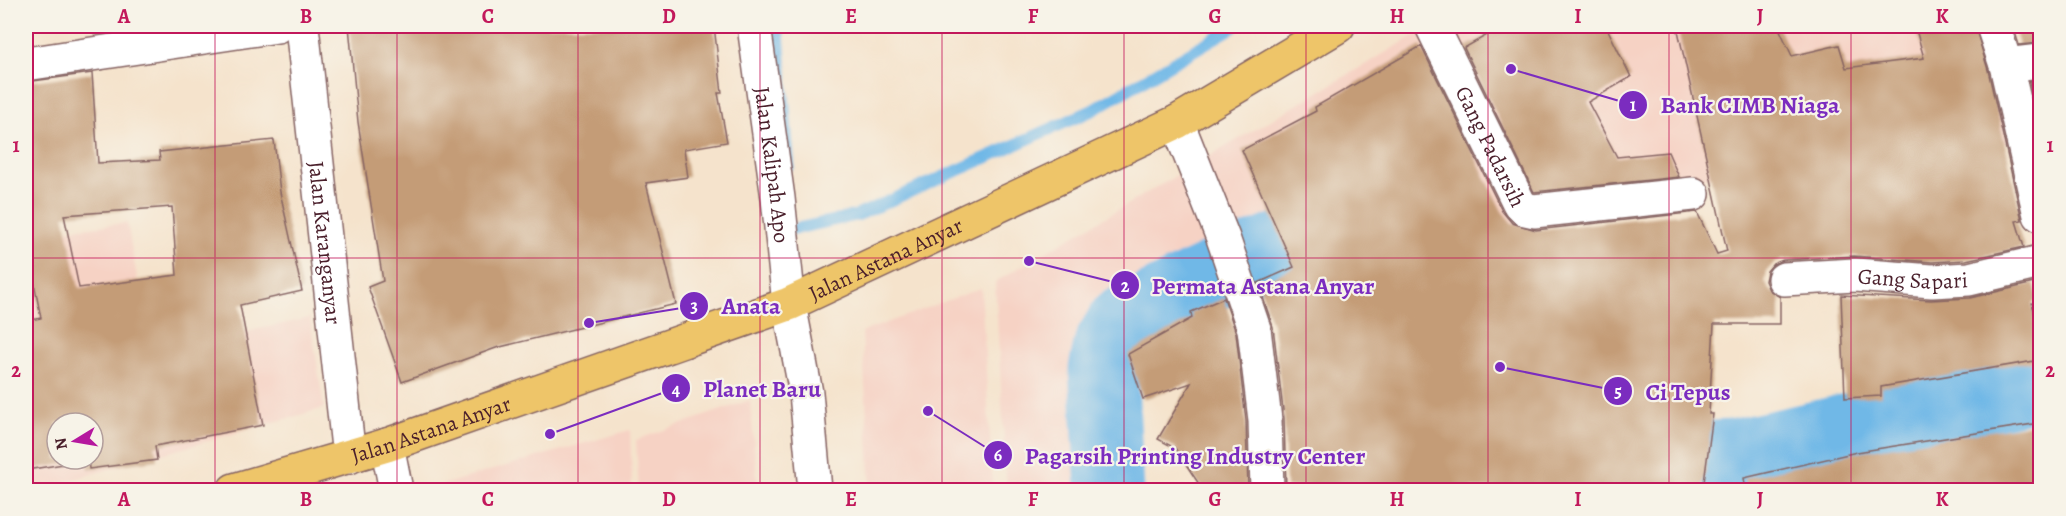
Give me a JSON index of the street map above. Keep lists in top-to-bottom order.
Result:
{
  "streets": {
    "main road": ["Jalan Astana Anyar"],
    "street": [
      "Gang Padarsih",
      "Jalan Kalipah Apo",
      "Jalan Karanganyar",
      "Gang Sapari"
    ]
  },
  "crossings": [
    ["Jalan Kalipah Apo", "Jalan Astana Anyar"],
    ["Jalan Karanganyar", "Jalan Astana Anyar"]
  ],
  "places": [
    "Bank CIMB Niaga",
    "Permata Astana Anyar",
    "Anata",
    "Ci Tepus",
    "Pagarsih Printing Industry Center",
    "Planet Baru"
  ],
  "north": "left",
  "grid": {
    "columns": [
      "A",
      "B",
      "C",
      "D",
      "E",
      "F",
      "G",
      "H",
      "I",
      "J",
      "K"
    ],
    "rows": ["1", "2"]
  }
}
